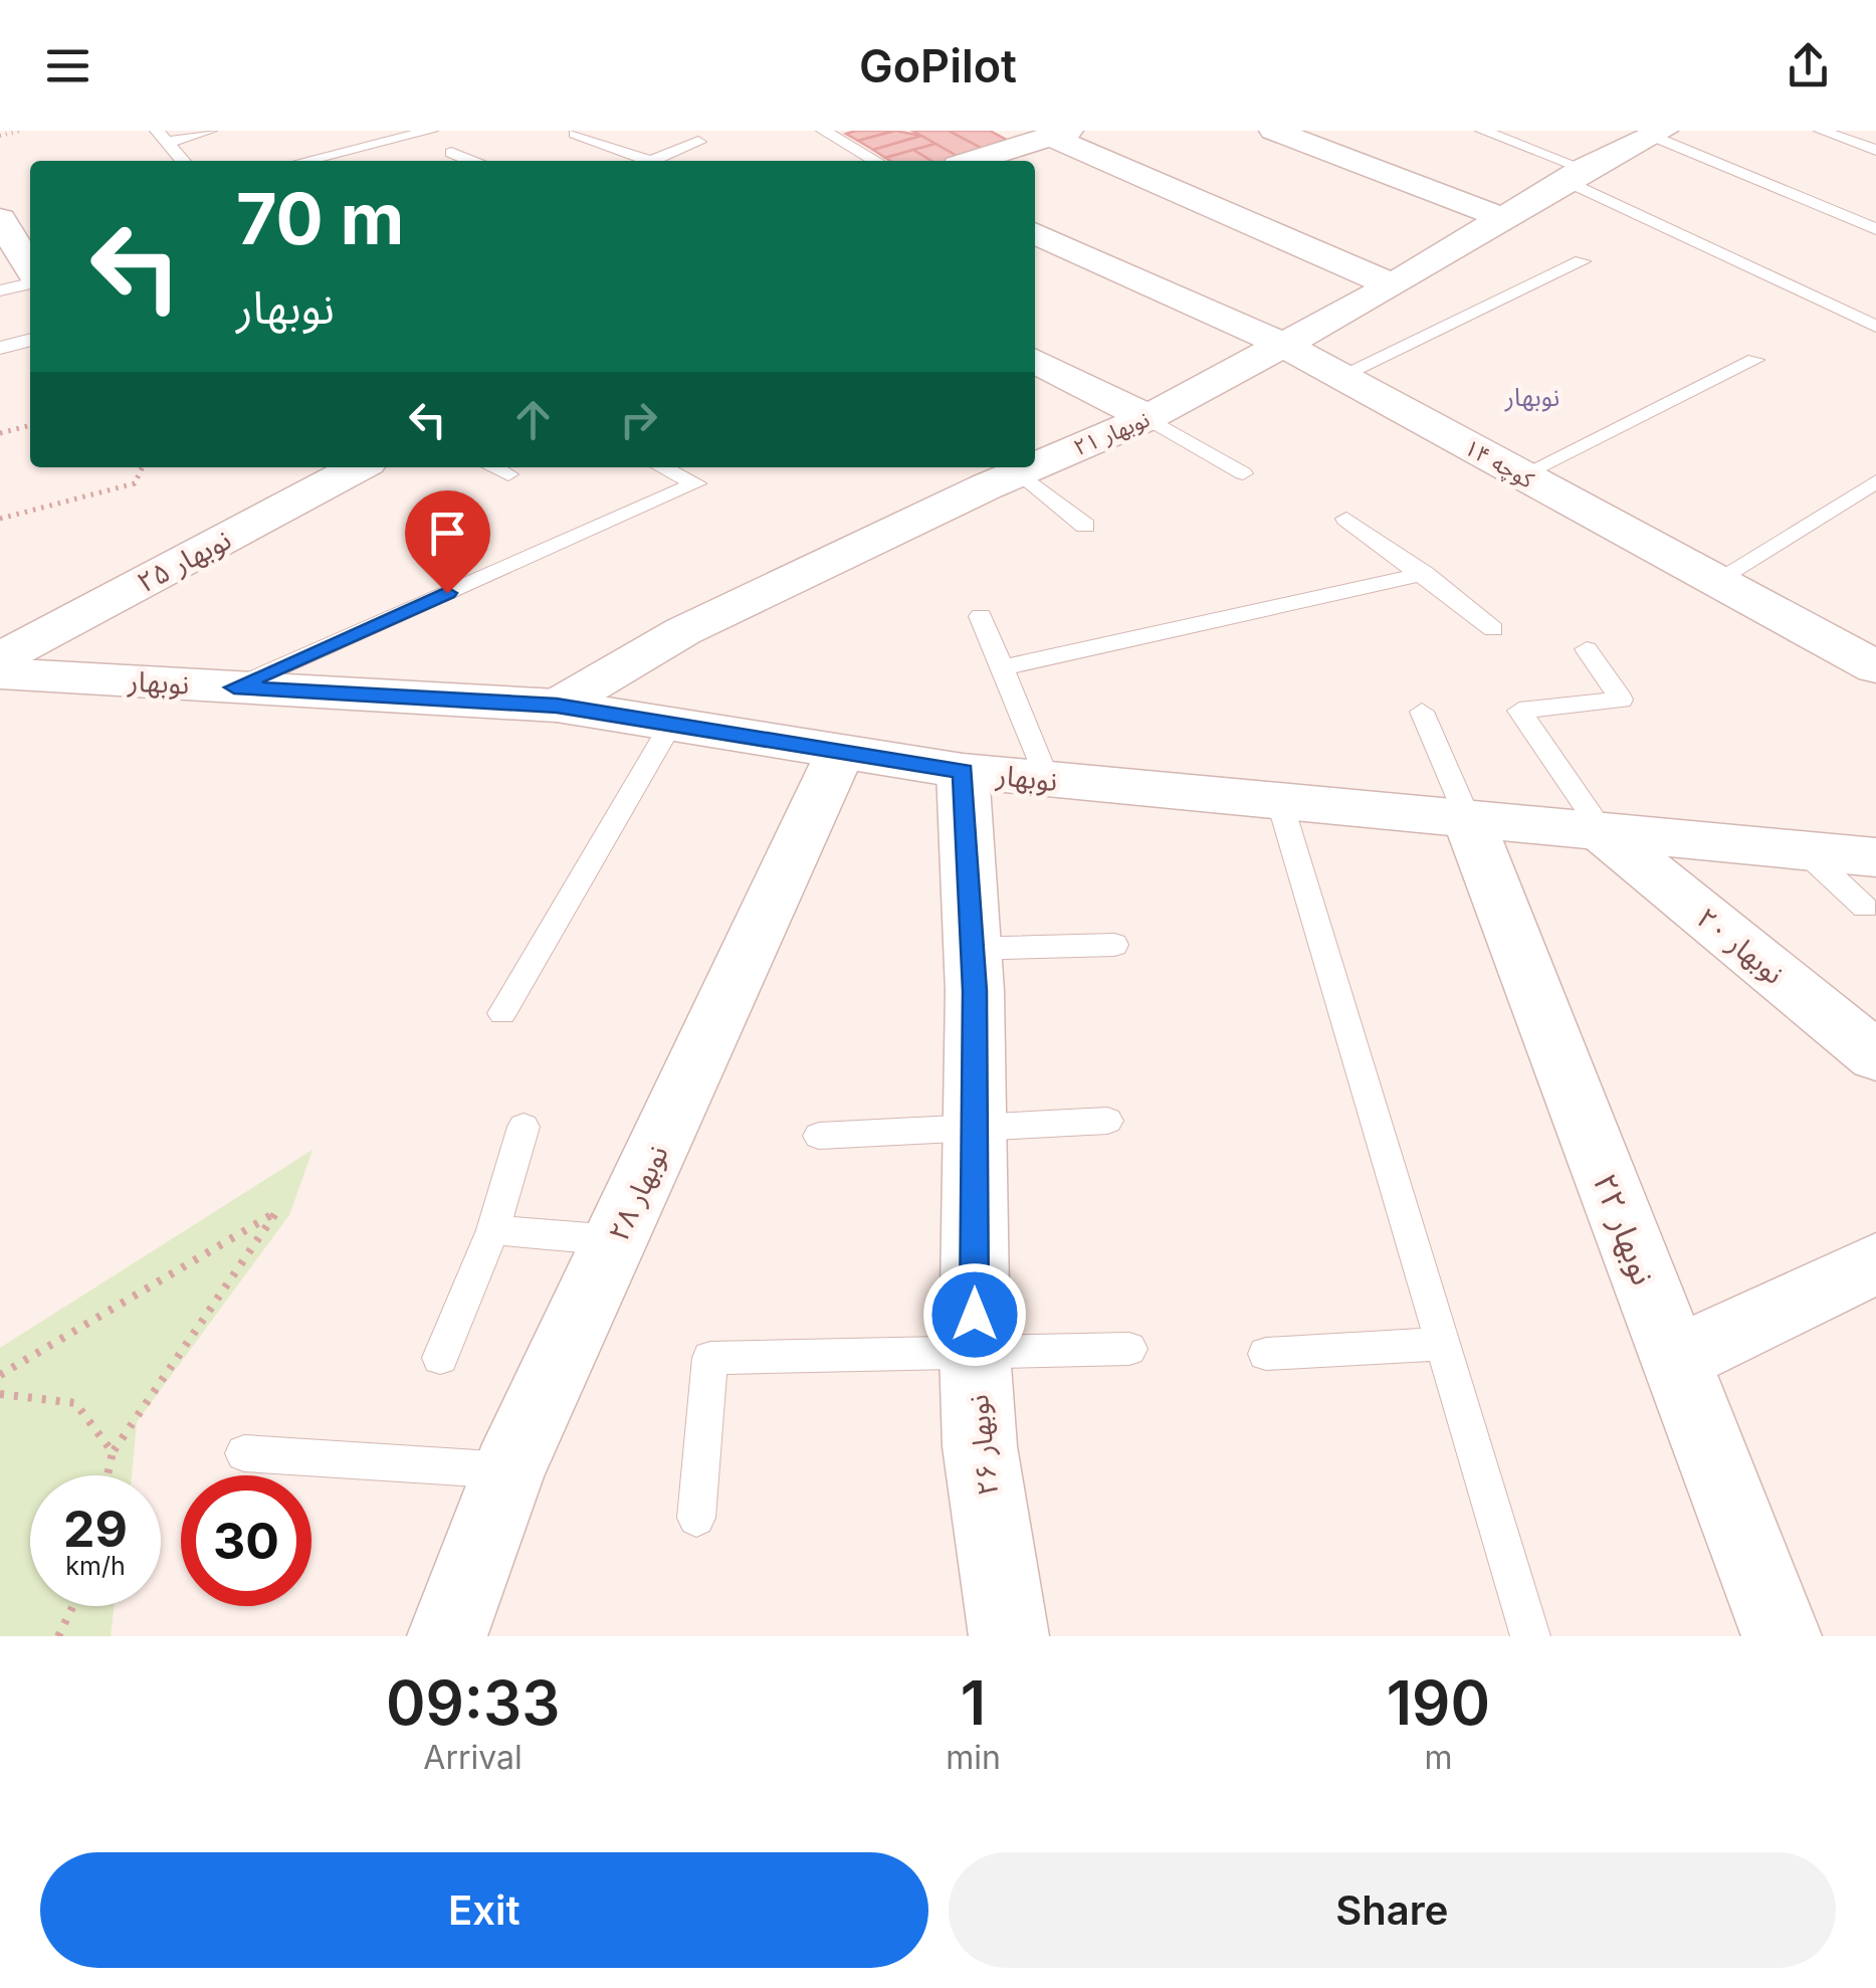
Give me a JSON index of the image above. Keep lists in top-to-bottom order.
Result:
{
  "streets": {
    "street": [
      "نوبهار ۲۱",
      "کوچه ۱۴",
      "نوبهار ۲۵",
      "نوبهار",
      "نوبهار ۲۰",
      "نوبهار ۲۸",
      "نوبهار ۲۲",
      "نوبهار ۲۶"
    ]
  },
  "crossings": [
    ["نوبهار ۲۱", "کوچه ۱۴"],
    ["نوبهار ۲۱", "نوبهار"],
    ["نوبهار", "نوبهار ۲۰"],
    ["نوبهار", "نوبهار ۲۸"],
    ["نوبهار", "نوبهار ۲۲"],
    ["نوبهار", "نوبهار ۲۶"]
  ],
  "districts": ["نوبهار"],
  "page": {
    "header": "GoPilot",
    "turn": ["70 m", "نوبهار"],
    "speed": "29 km/h",
    "limit": "30",
    "eta": [
      "09:33",
      "Arrival",
      "1",
      "min",
      "190",
      "m"
    ],
    "buttons": ["Exit", "Share"]
  }
}
